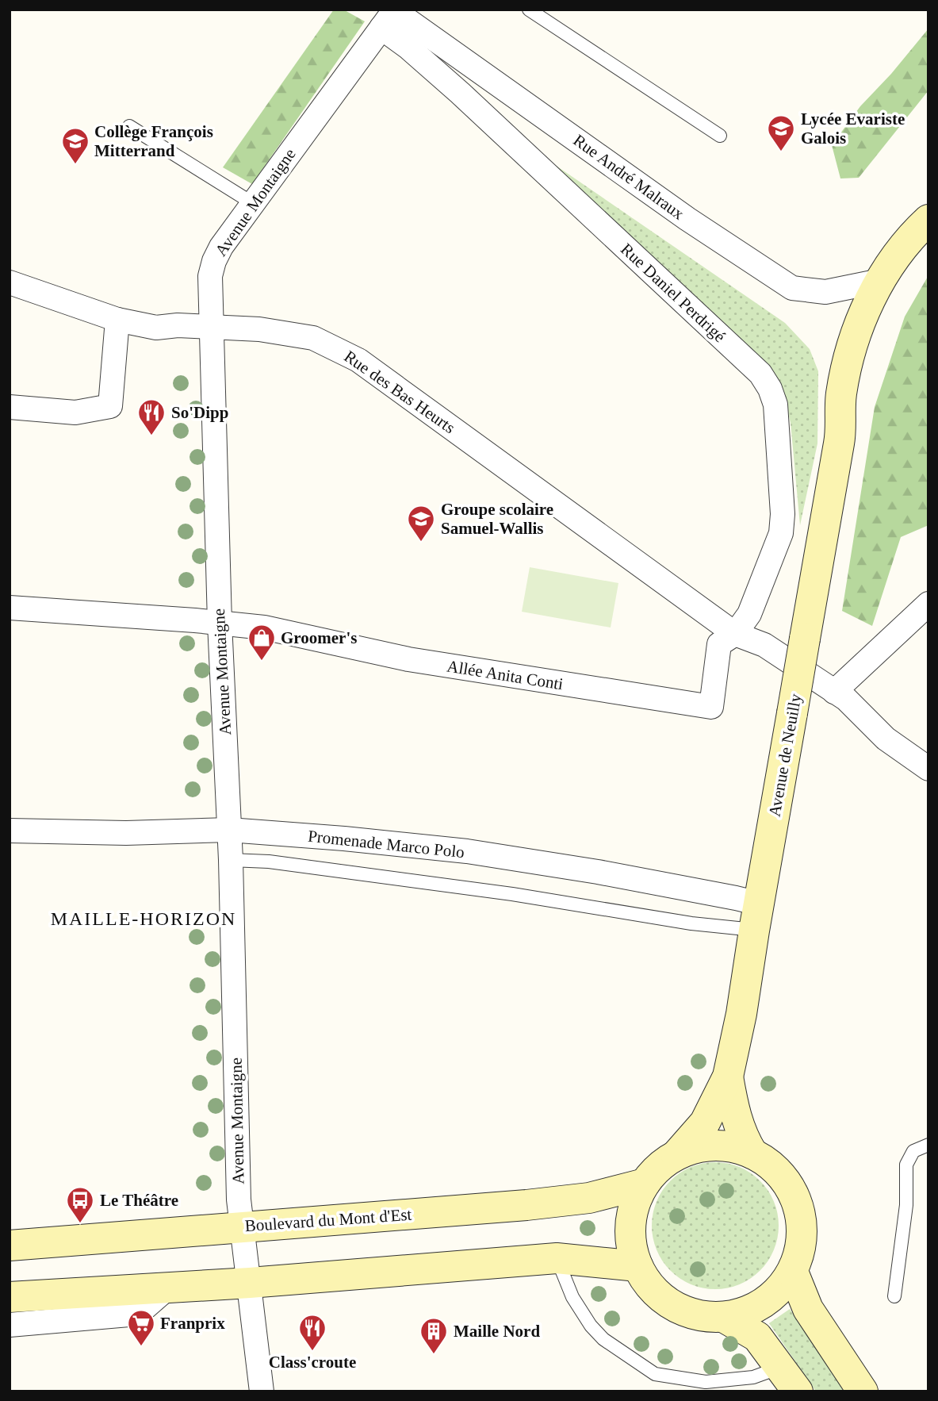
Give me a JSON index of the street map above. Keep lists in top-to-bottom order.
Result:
{
  "streets": {
    "main road": ["Avenue de Neuilly", "Boulevard du Mont d'Est"],
    "street": [
      "Rue André Malraux",
      "Avenue Montaigne",
      "Rue Daniel Perdrigé",
      "Rue des Bas Heurts",
      "Allée Anita Conti",
      "Promenade Marco Polo"
    ]
  },
  "crossings": [
    ["Rue André Malraux", "Avenue Montaigne"],
    ["Rue André Malraux", "Rue Daniel Perdrigé"],
    ["Rue André Malraux", "Avenue de Neuilly"],
    ["Avenue Montaigne", "Rue Daniel Perdrigé"],
    ["Avenue Montaigne", "Rue des Bas Heurts"],
    ["Avenue Montaigne", "Allée Anita Conti"],
    ["Avenue Montaigne", "Promenade Marco Polo"],
    ["Avenue Montaigne", "Boulevard du Mont d'Est"],
    ["Rue Daniel Perdrigé", "Rue des Bas Heurts"],
    ["Rue Daniel Perdrigé", "Allée Anita Conti"],
    ["Rue des Bas Heurts", "Allée Anita Conti"],
    ["Avenue de Neuilly", "Promenade Marco Polo"],
    ["Avenue de Neuilly", "Boulevard du Mont d'Est"]
  ],
  "districts": ["MAILLE-HORIZON"],
  "places": {
    "school or university": ["Lycée Evariste Galois", "Collège François Mitterrand", "Groupe scolaire Samuel-Wallis"],
    "restaurant": ["So'Dipp", "Class'croute"],
    "shop": ["Groomer's"],
    "bus stop": ["Le Théâtre"],
    "supermarket": ["Franprix"],
    "building": ["Maille Nord"]
  }
}
